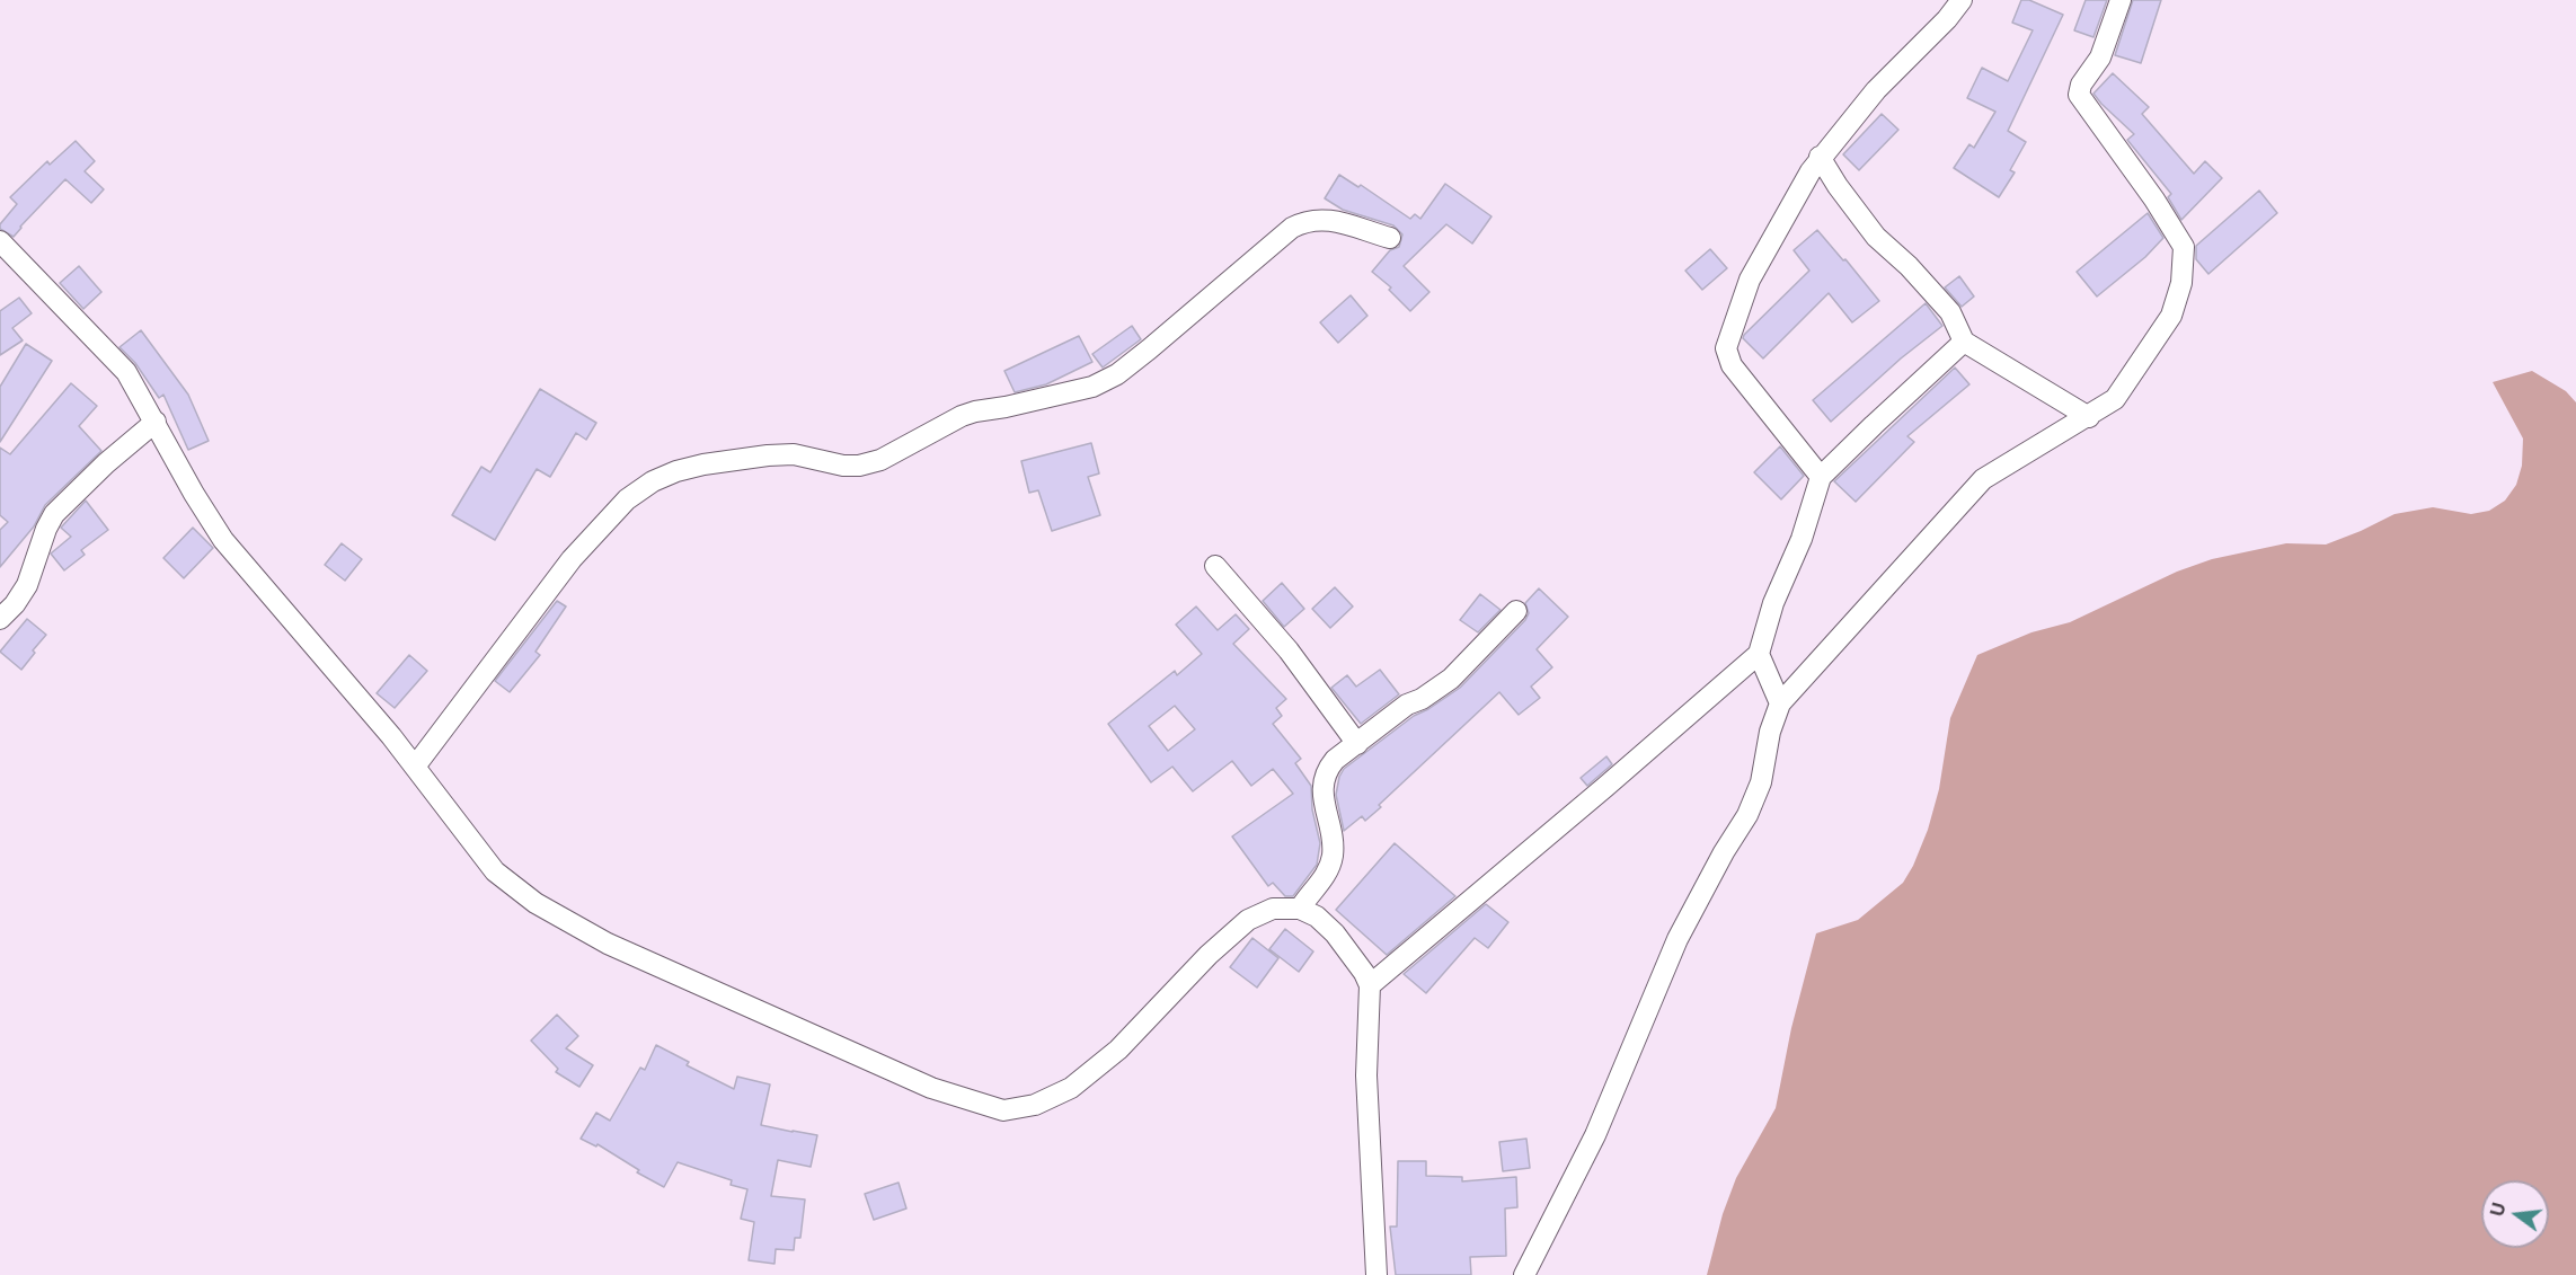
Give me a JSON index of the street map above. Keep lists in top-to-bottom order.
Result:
{
  "north": "left"
}
